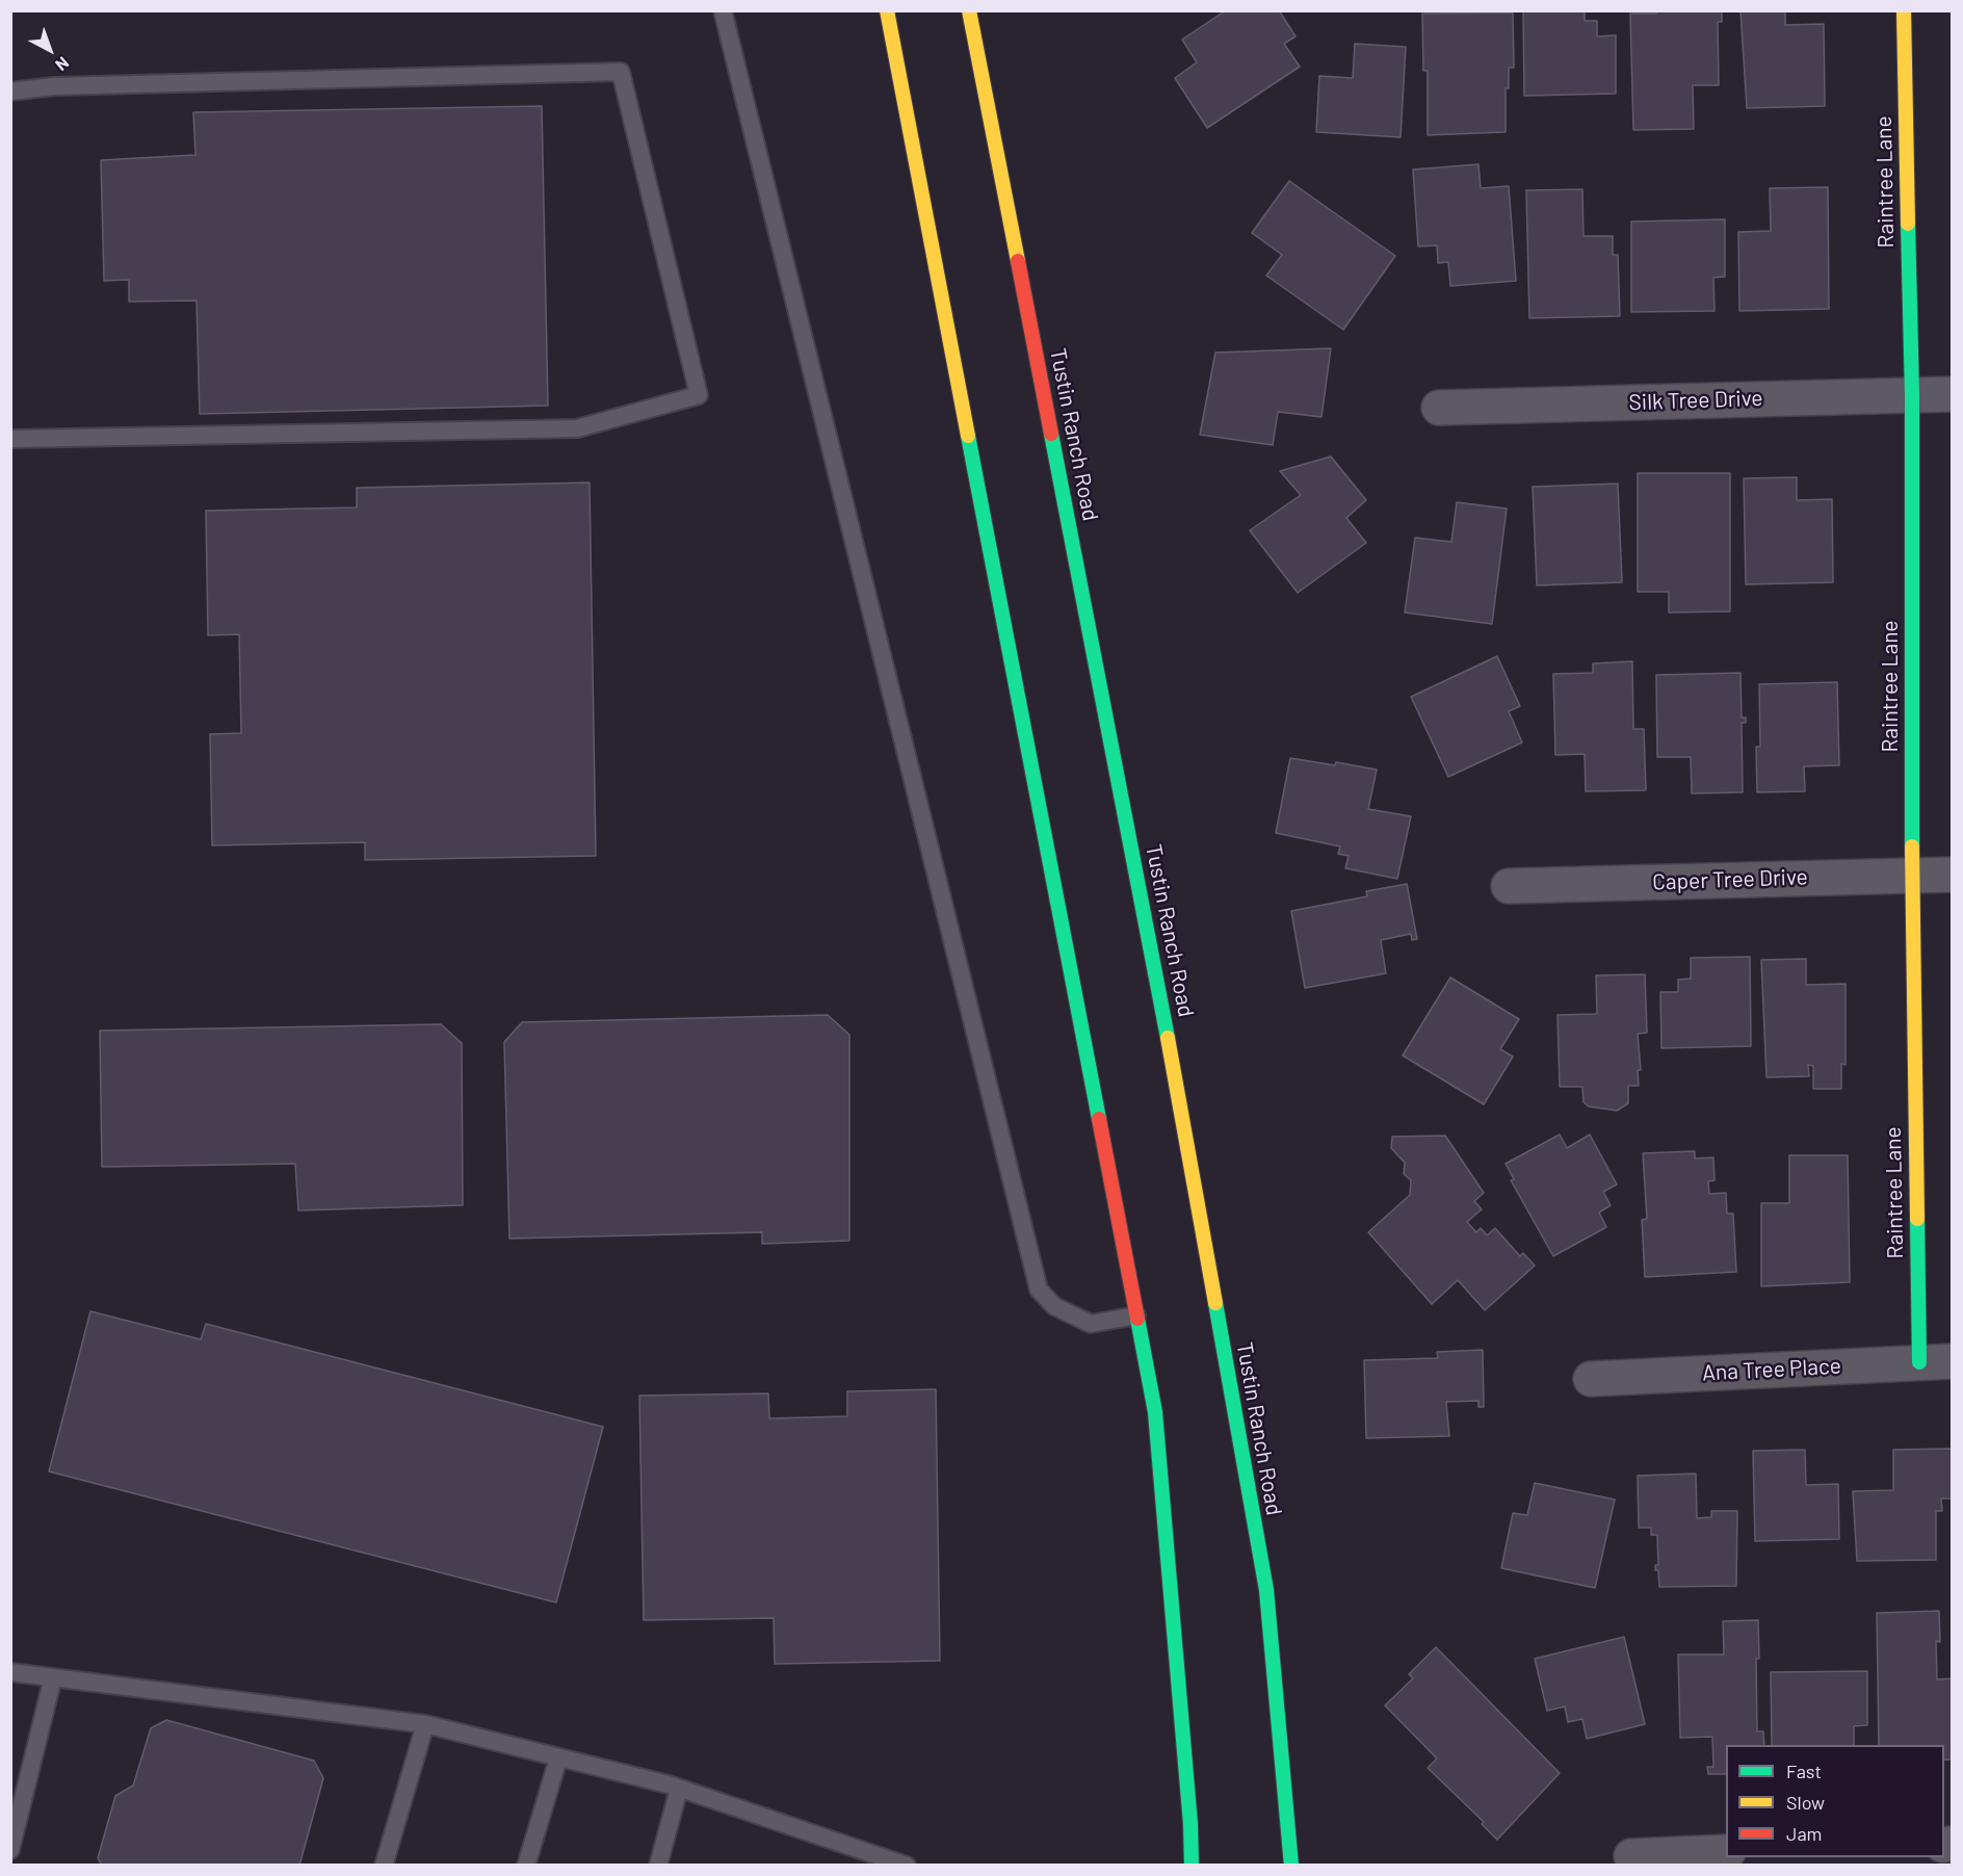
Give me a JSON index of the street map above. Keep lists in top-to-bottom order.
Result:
{
  "streets": {
    "main road": ["Raintree Lane", "Tustin Ranch Road"],
    "street": ["Silk Tree Drive", "Caper Tree Drive", "Ana Tree Place"]
  },
  "crossings": [
    ["Raintree Lane", "Silk Tree Drive"],
    ["Raintree Lane", "Caper Tree Drive"],
    ["Raintree Lane", "Ana Tree Place"]
  ],
  "legend": ["Fast", "Slow", "Jam"],
  "north": "bottom right"
}
